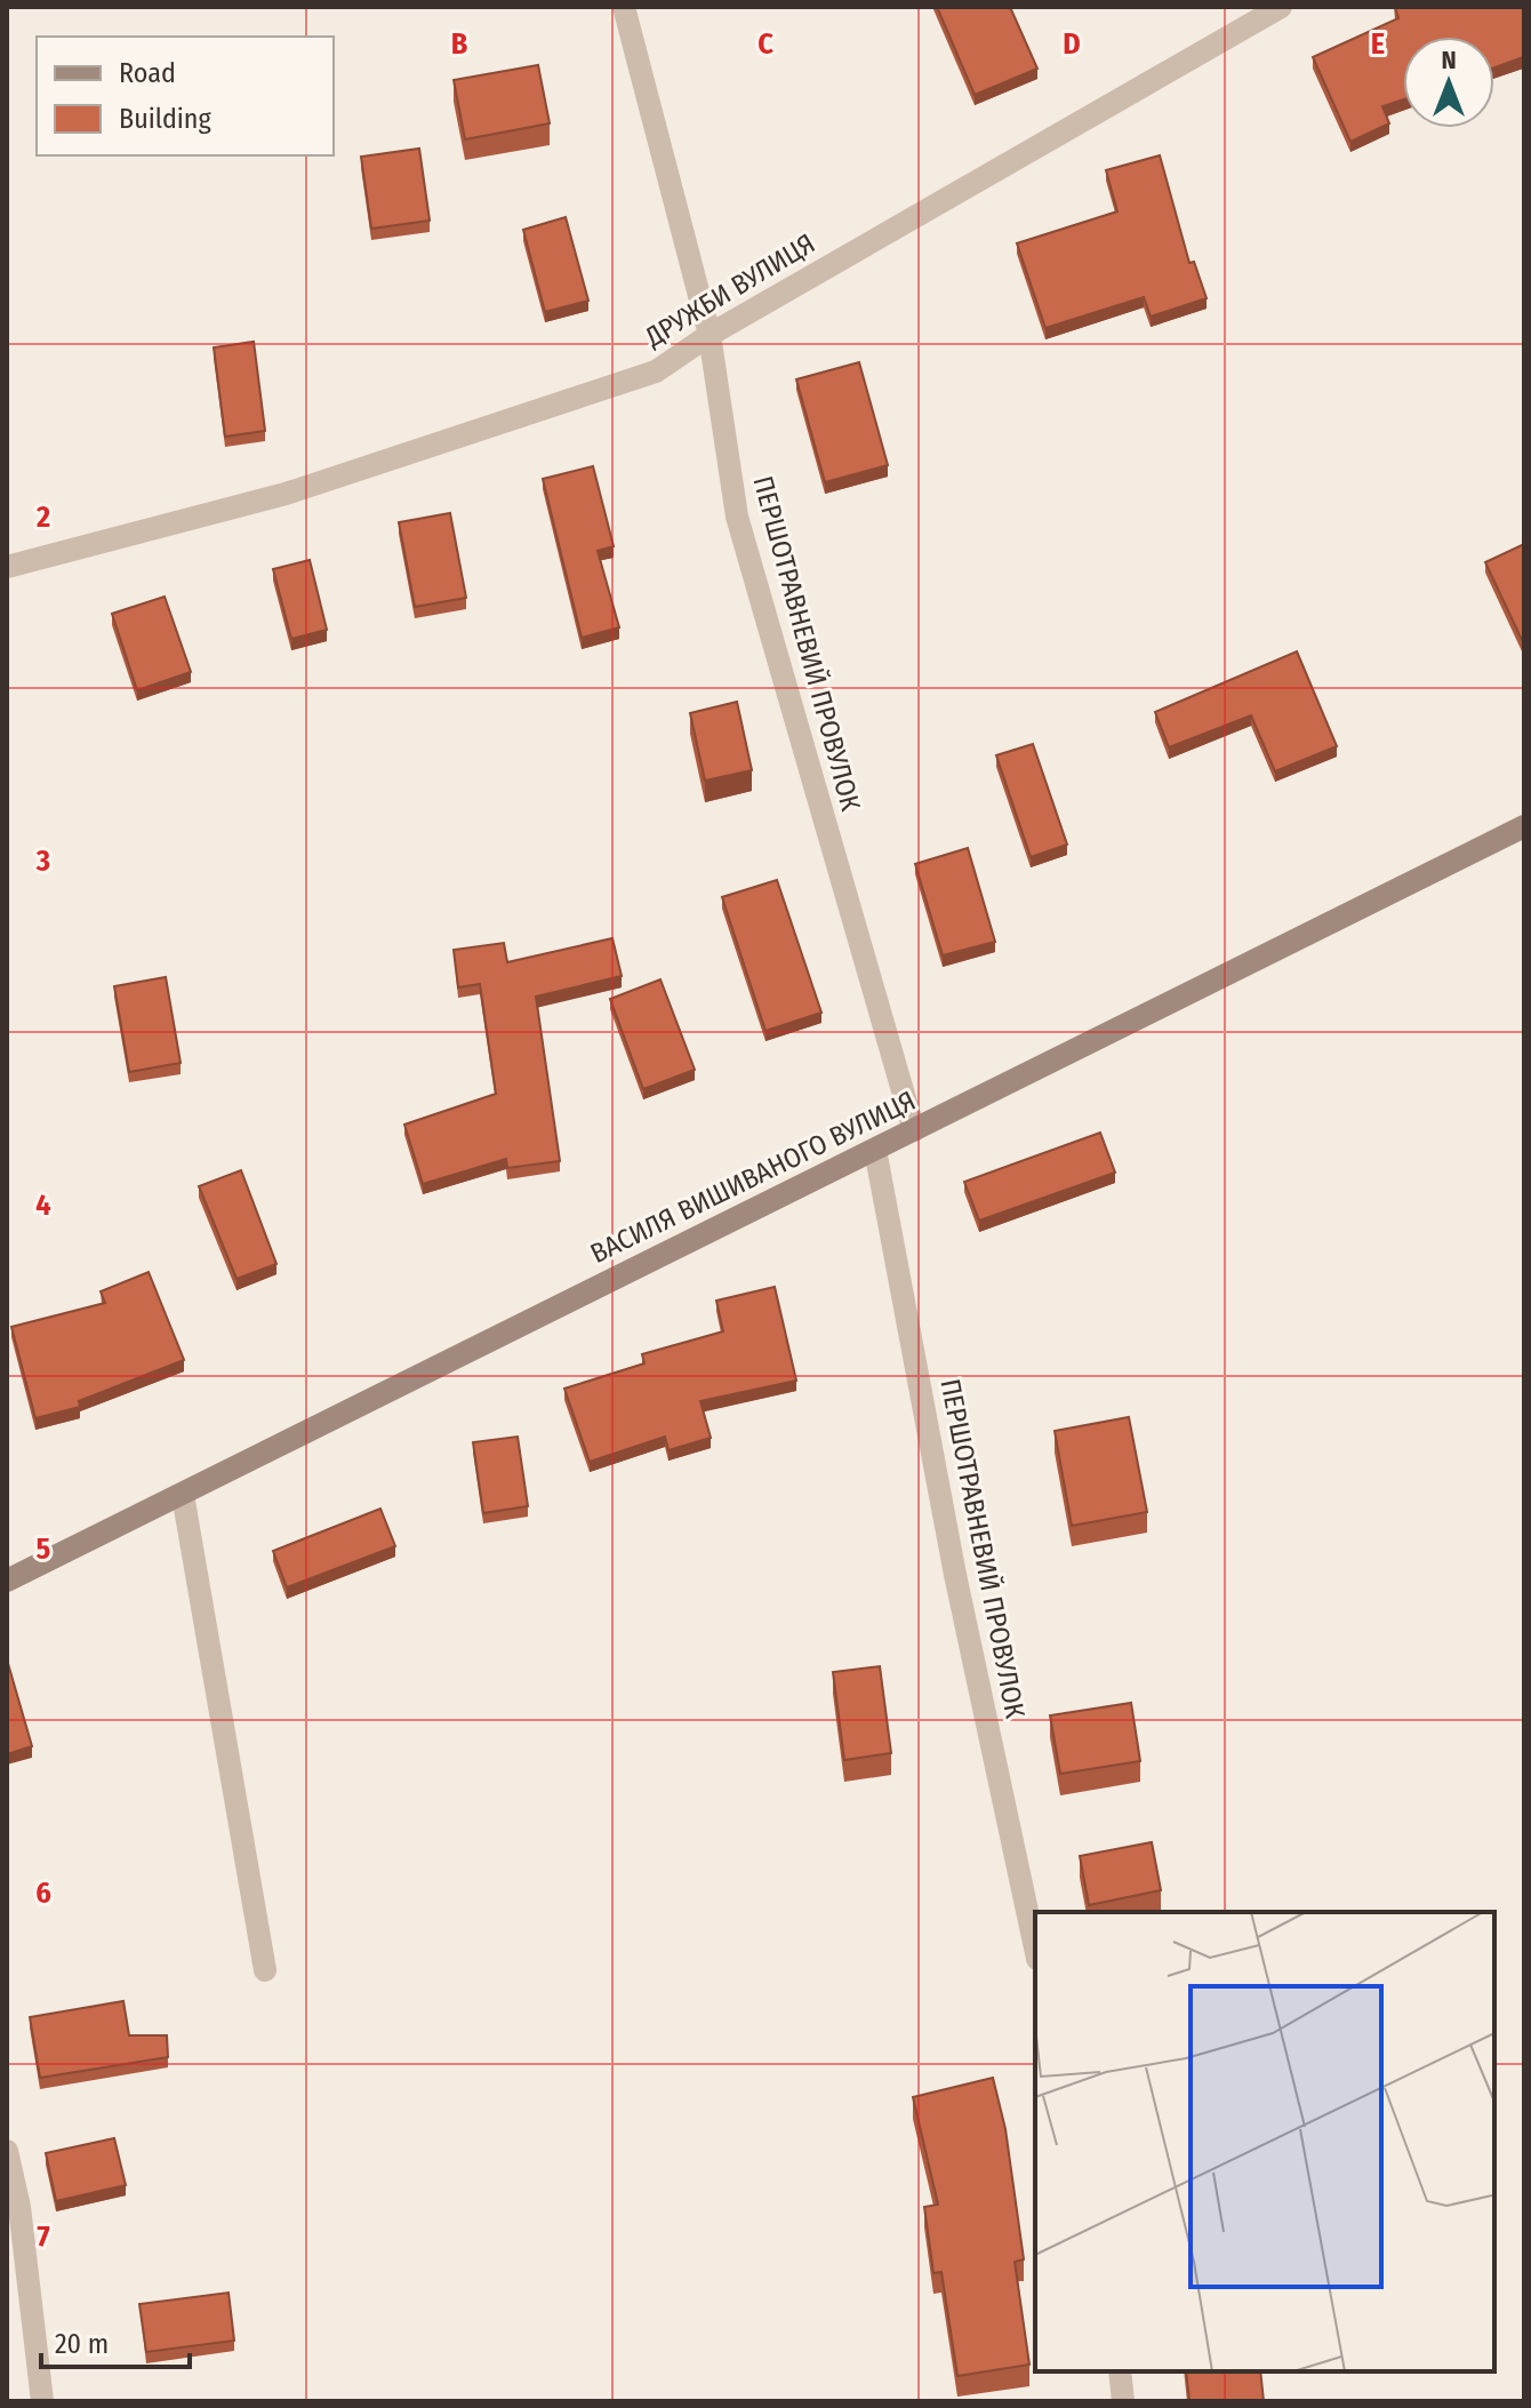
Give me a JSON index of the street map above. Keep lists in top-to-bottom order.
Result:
{
  "streets": {
    "street": ["ДРУЖБИ ВУЛИЦЯ", "ПЕРШОТРАВНЕВИЙ ПРОВУЛОК", "ВАСИЛЯ ВИШИВАНОГО ВУЛИЦЯ"]
  },
  "crossings": [
    ["ДРУЖБИ ВУЛИЦЯ", "ПЕРШОТРАВНЕВИЙ ПРОВУЛОК"],
    ["ПЕРШОТРАВНЕВИЙ ПРОВУЛОК", "ВАСИЛЯ ВИШИВАНОГО ВУЛИЦЯ"]
  ],
  "legend": ["Road", "Building"],
  "scale_bar": "20 m",
  "north": "top",
  "grid": {
    "columns": [
      "B",
      "C",
      "D",
      "E"
    ],
    "rows": [
      "2",
      "3",
      "4",
      "5",
      "6",
      "7"
    ]
  }
}
